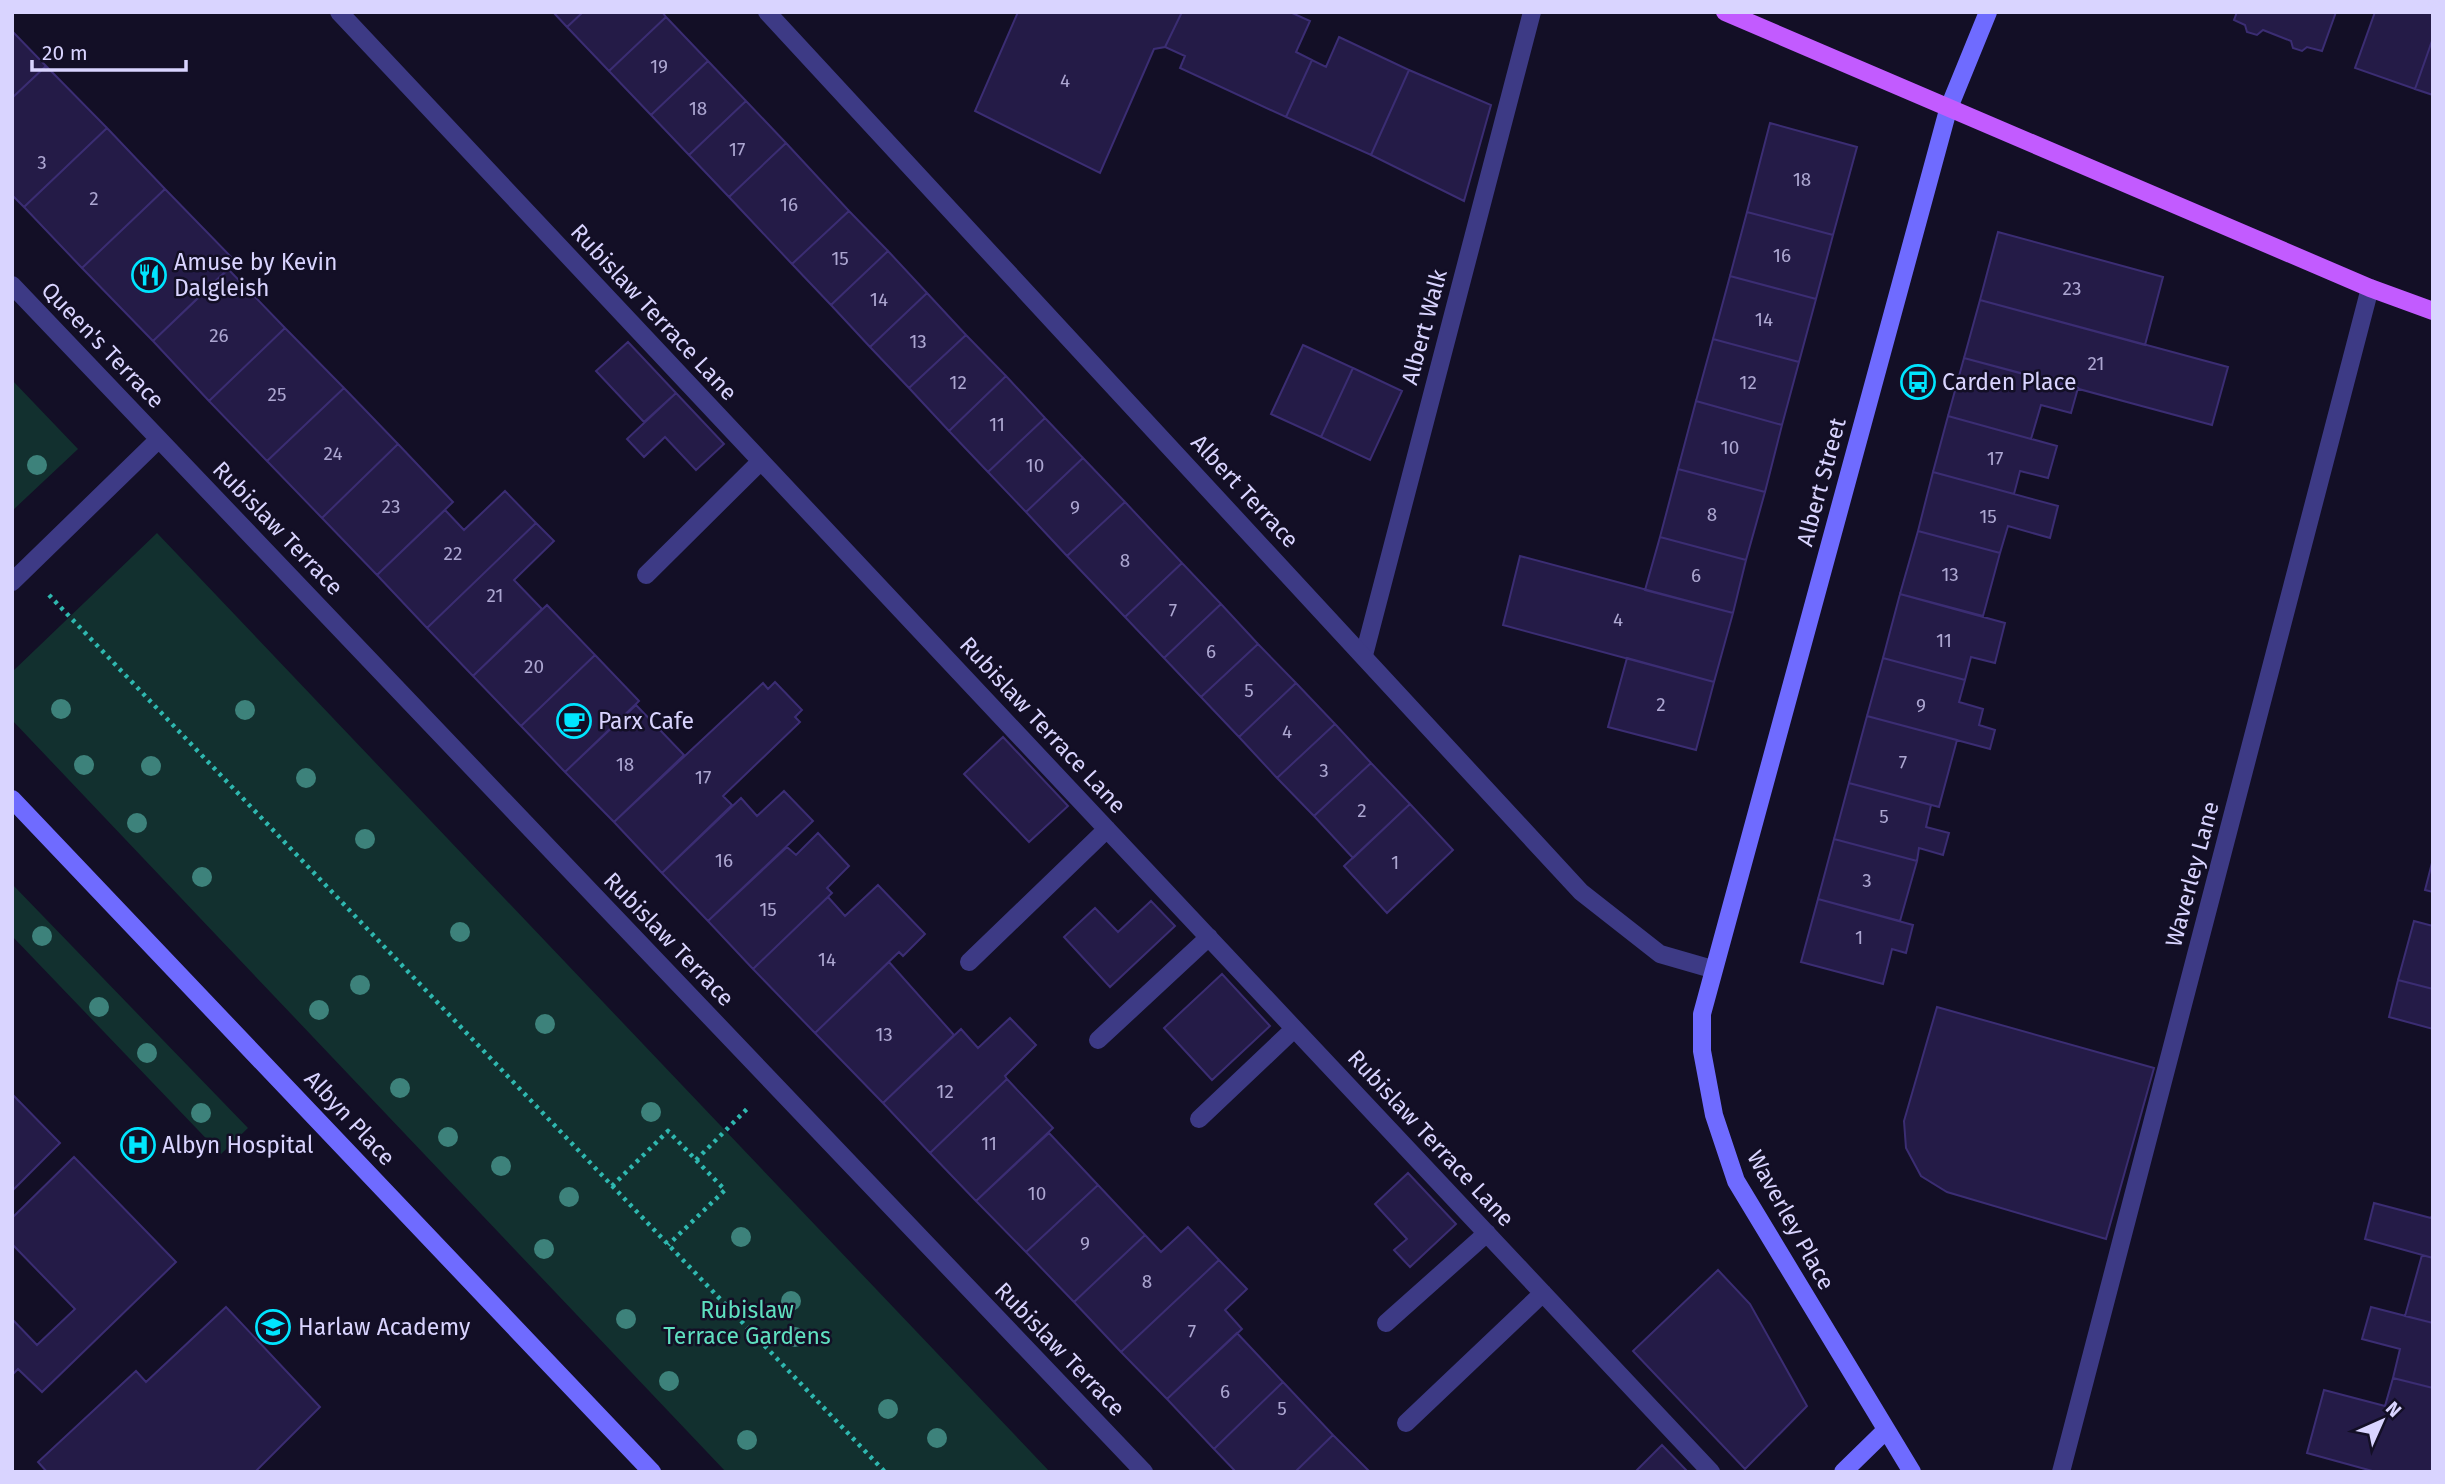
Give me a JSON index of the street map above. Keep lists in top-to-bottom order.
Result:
{
  "streets": {
    "street": [
      "Rubislaw Terrace Lane",
      "Albert Walk",
      "Queen's Terrace",
      "Albert Street",
      "Albert Terrace",
      "Rubislaw Terrace",
      "Waverley Lane",
      "Albyn Place",
      "Waverley Place"
    ]
  },
  "crossings": [
    ["Albert Walk", "Albert Terrace"],
    ["Queen's Terrace", "Rubislaw Terrace"],
    ["Albert Street", "Albert Terrace"],
    ["Albert Street", "Waverley Place"],
    ["Albert Terrace", "Waverley Place"]
  ],
  "parks": ["Rubislaw Terrace Gardens"],
  "places": {
    "restaurant": ["Amuse by Kevin Dalgleish"],
    "bus stop": ["Carden Place"],
    "cafe": ["Parx Cafe"],
    "hospital": ["Albyn Hospital"],
    "school or university": ["Harlaw Academy"]
  },
  "house_numbers": [
    "19",
    "4",
    "18",
    "17",
    "3",
    "18",
    "2",
    "16",
    "16",
    "15",
    "23",
    "14",
    "14",
    "26",
    "13",
    "21",
    "12",
    "12",
    "25",
    "11",
    "10",
    "24",
    "17",
    "10",
    "23",
    "9",
    "8",
    "15",
    "22",
    "8",
    "13",
    "6",
    "21",
    "7",
    "4",
    "11",
    "6",
    "20",
    "5",
    "2",
    "9",
    "4",
    "7",
    "18",
    "3",
    "17",
    "2",
    "5",
    "16",
    "1",
    "3",
    "15",
    "1",
    "14",
    "13",
    "12",
    "11",
    "10",
    "9",
    "8",
    "7",
    "6",
    "5"
  ],
  "scale_bar": "20 m",
  "north": "top right"
}
